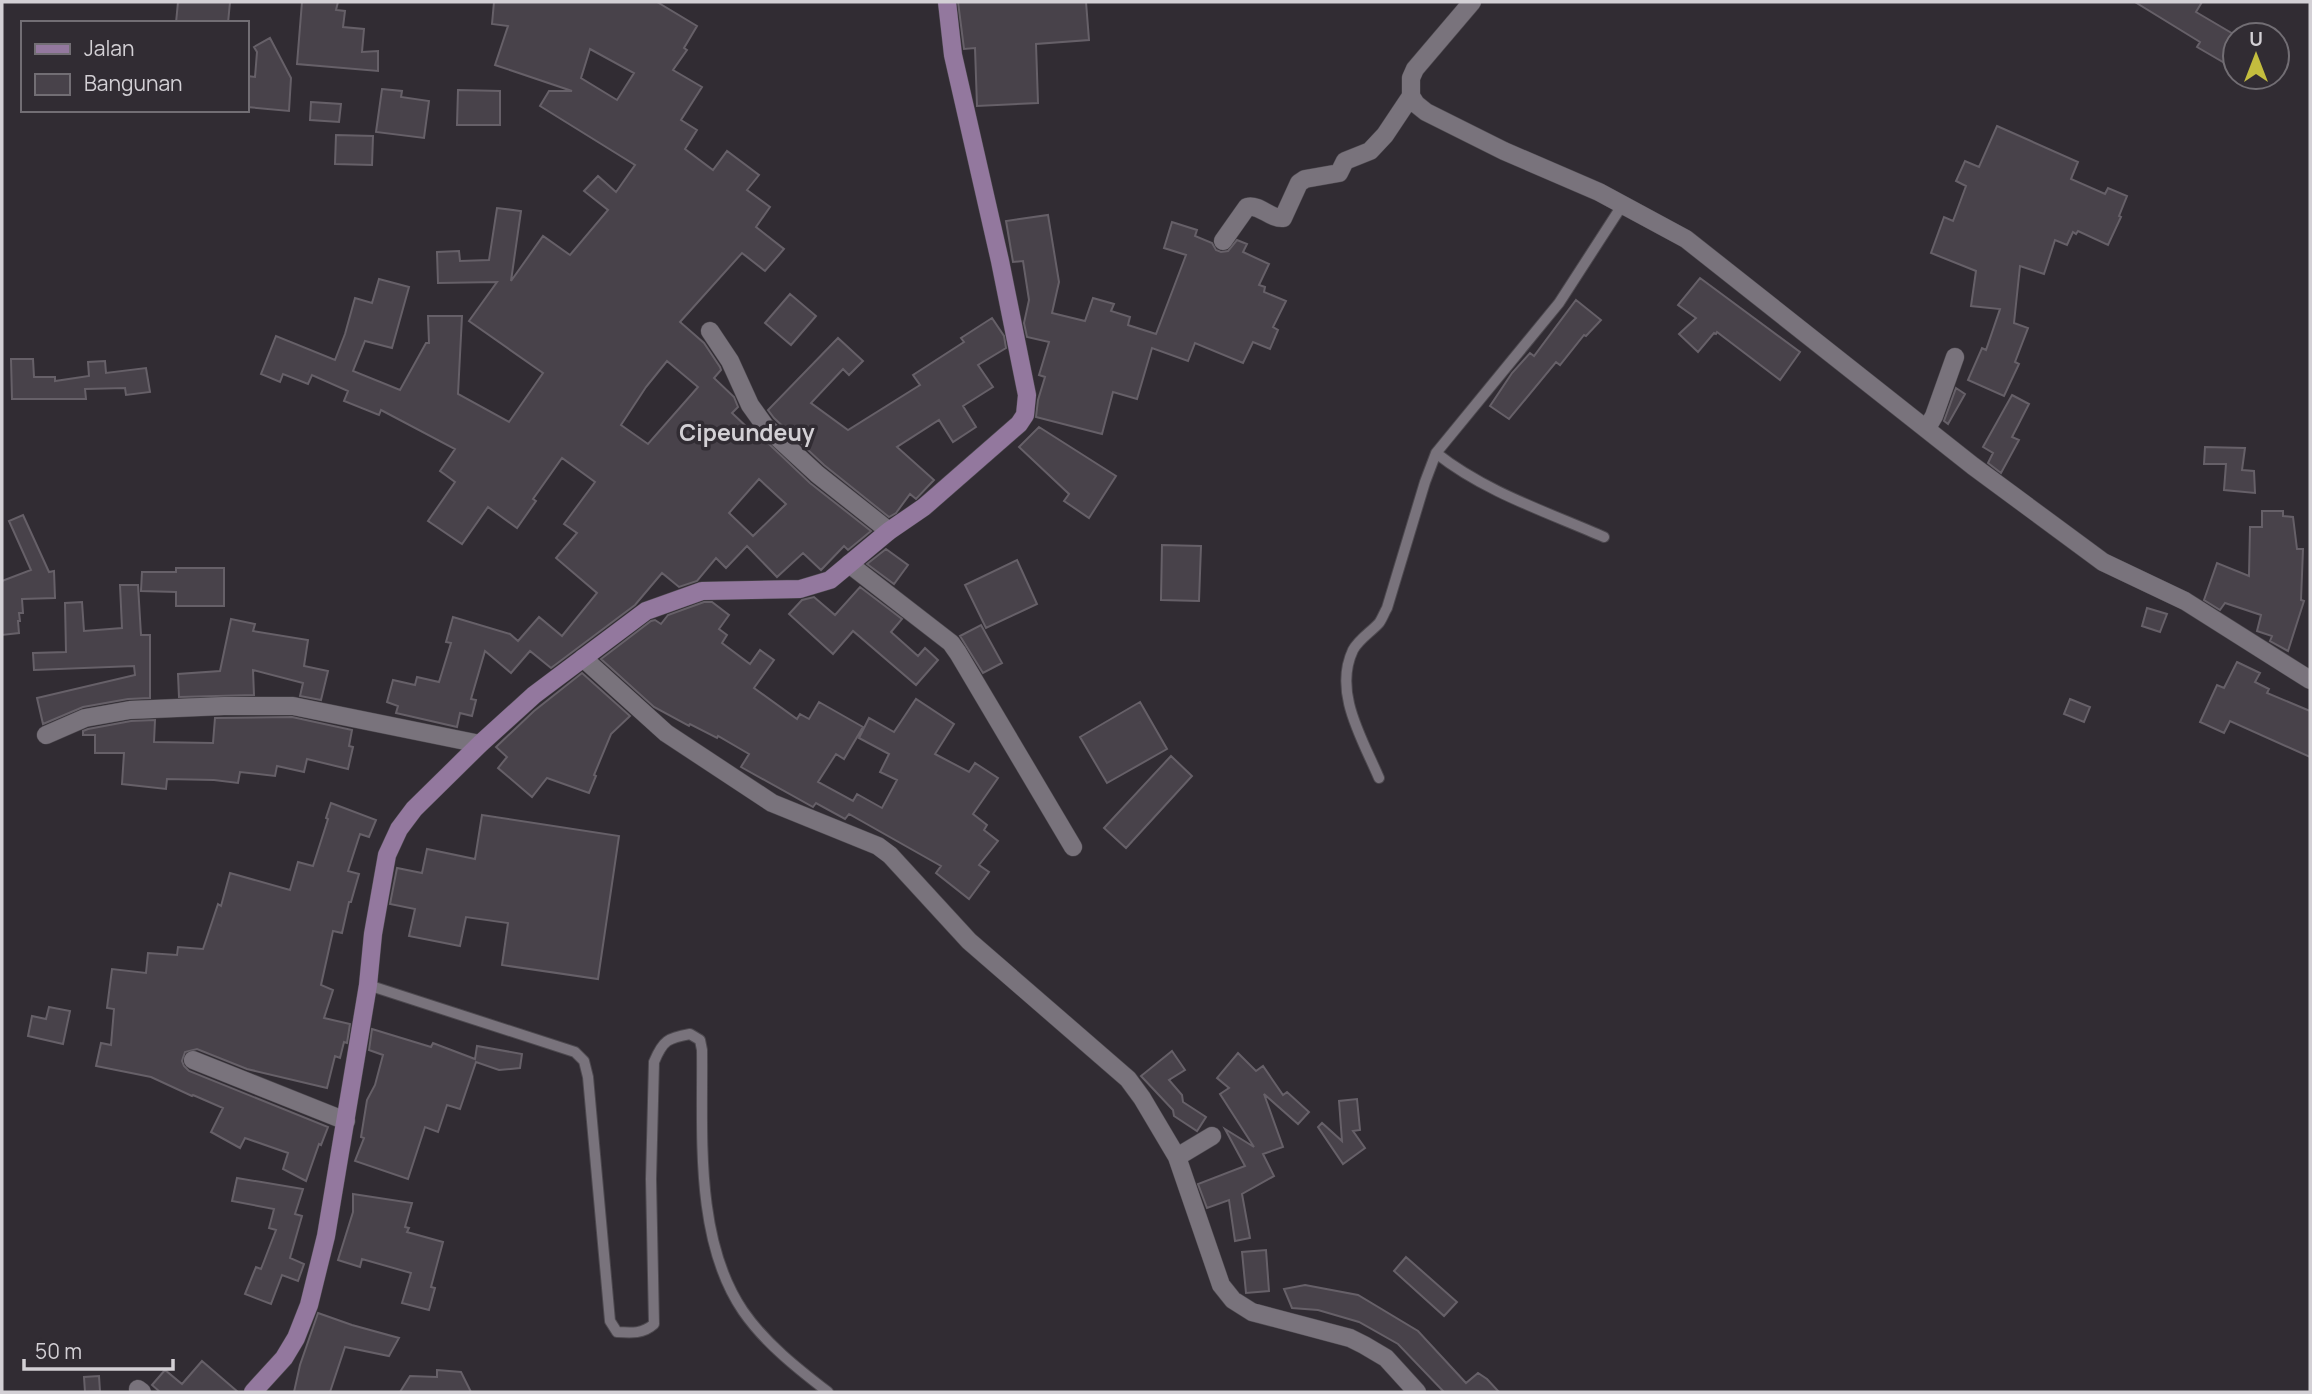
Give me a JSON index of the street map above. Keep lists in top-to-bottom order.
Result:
{
  "districts": ["Cipeundeuy"],
  "legend": ["Jalan", "Bangunan"],
  "scale_bar": "50 m",
  "north": "top"
}
